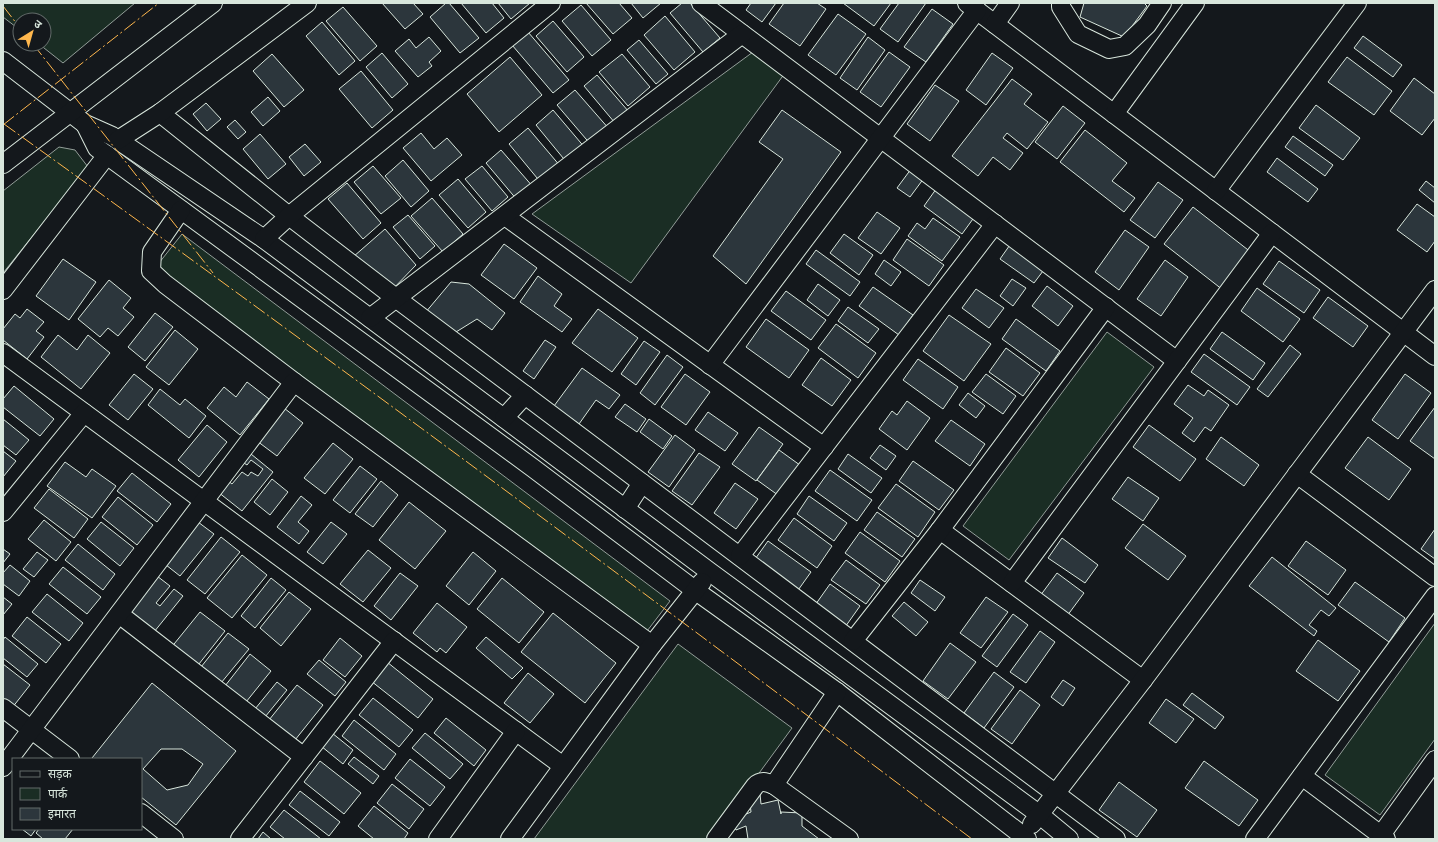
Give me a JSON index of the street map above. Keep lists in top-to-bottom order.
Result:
{
  "legend": ["सड़क", "पार्क", "इमारत"],
  "north": "top right"
}
